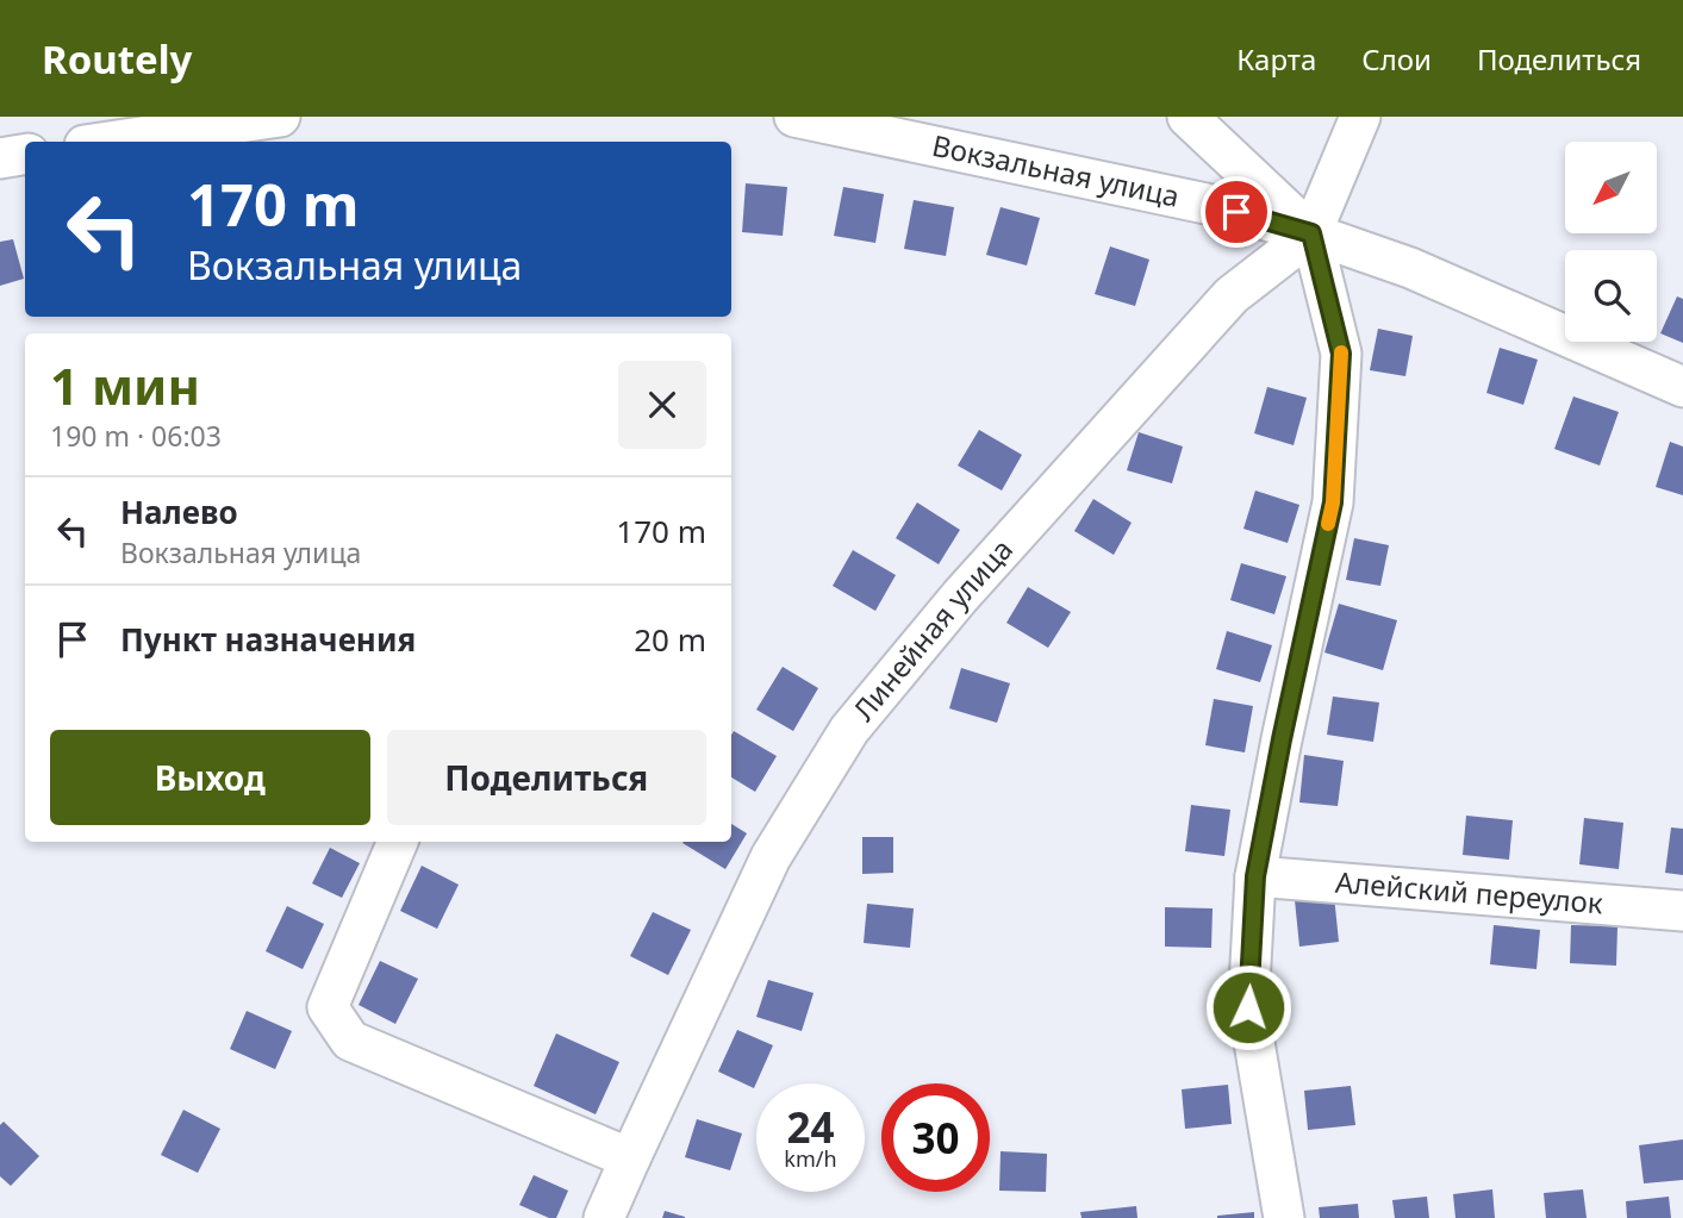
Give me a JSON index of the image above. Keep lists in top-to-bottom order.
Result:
{
  "streets": {
    "street": ["Вокзальная улица", "Линейная улица", "Алейский переулок"]
  },
  "crossings": [
    ["Вокзальная улица", "Линейная улица"]
  ],
  "north": "bottom left",
  "page": {
    "header": "Routely",
    "nav": ["Карта", "Слои", "Поделиться"],
    "turn": ["170 m", "Вокзальная улица"],
    "heading": ["1 мин", "190 m · 06:03"],
    "list": [
      {
        "name": "Налево",
        "note": "Вокзальная улица",
        "value": "170 m"
      },
      {
        "name": "Пункт назначения",
        "value": "20 m"
      }
    ],
    "buttons": ["Выход", "Поделиться"],
    "speed": "24 km/h",
    "limit": "30"
  }
}
